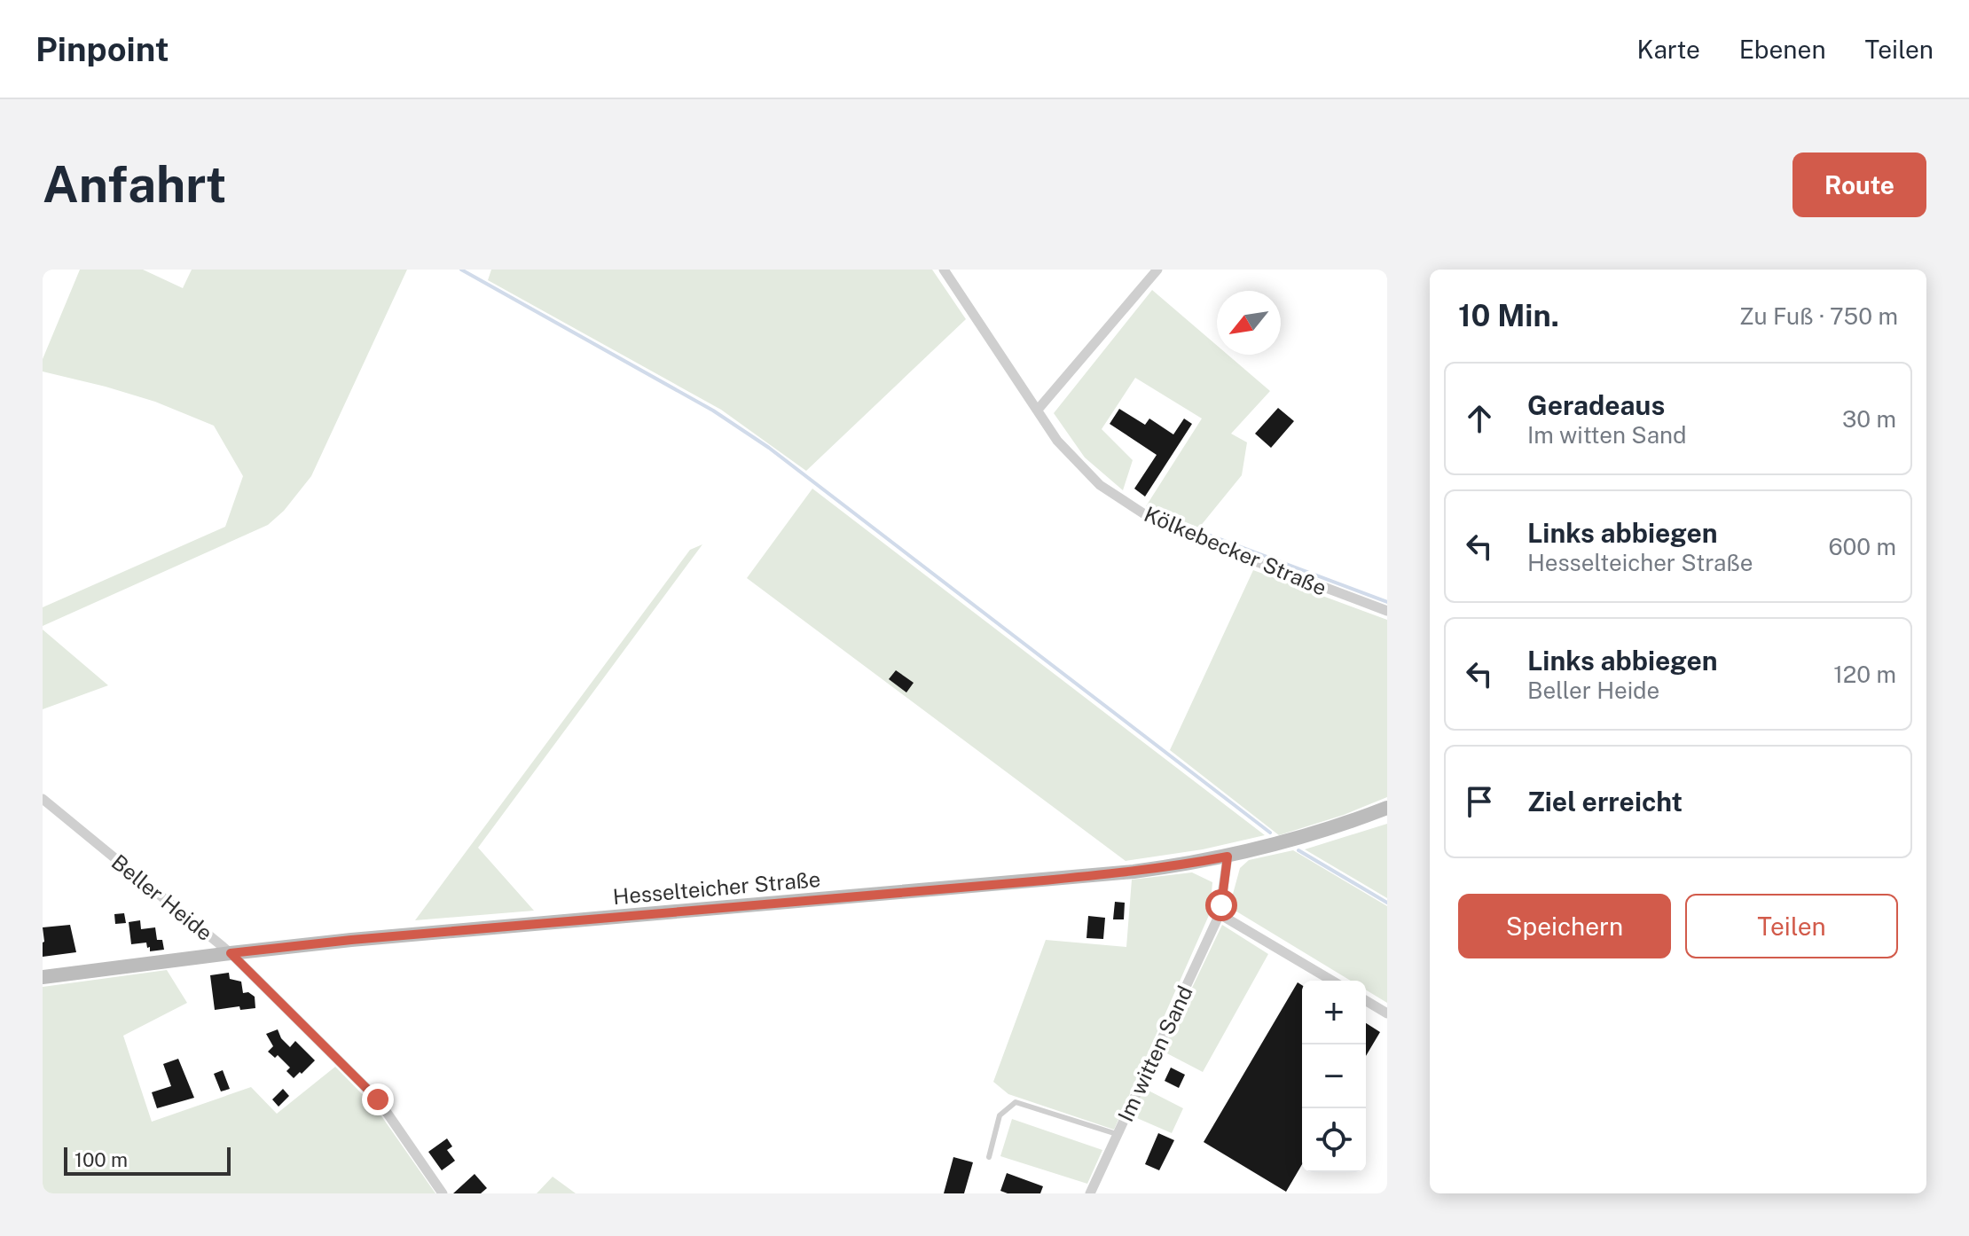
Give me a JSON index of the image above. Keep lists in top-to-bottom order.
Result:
{
  "streets": {
    "street": [
      "Kölkebecker Straße",
      "Hesselteicher Straße",
      "Beller Heide",
      "Im witten Sand"
    ]
  },
  "crossings": [
    ["Hesselteicher Straße", "Beller Heide"],
    ["Hesselteicher Straße", "Im witten Sand"]
  ],
  "scale_bar": "100 m",
  "north": "bottom left",
  "page": {
    "header": "Pinpoint",
    "nav": ["Karte", "Ebenen", "Teilen"],
    "buttons": [
      "Route",
      ["Speichern", "Teilen"]
    ],
    "title": "Anfahrt",
    "heading": ["10 Min.", "Zu Fuß · 750 m"],
    "list": [
      ["Geradeaus", "Im witten Sand", "30 m"],
      ["Links abbiegen", "Hesselteicher Straße", "600 m"],
      ["Links abbiegen", "Beller Heide", "120 m"],
      "Ziel erreicht"
    ],
    "map_buttons": ["+", "−"],
    "scale": "100 m"
  }
}
